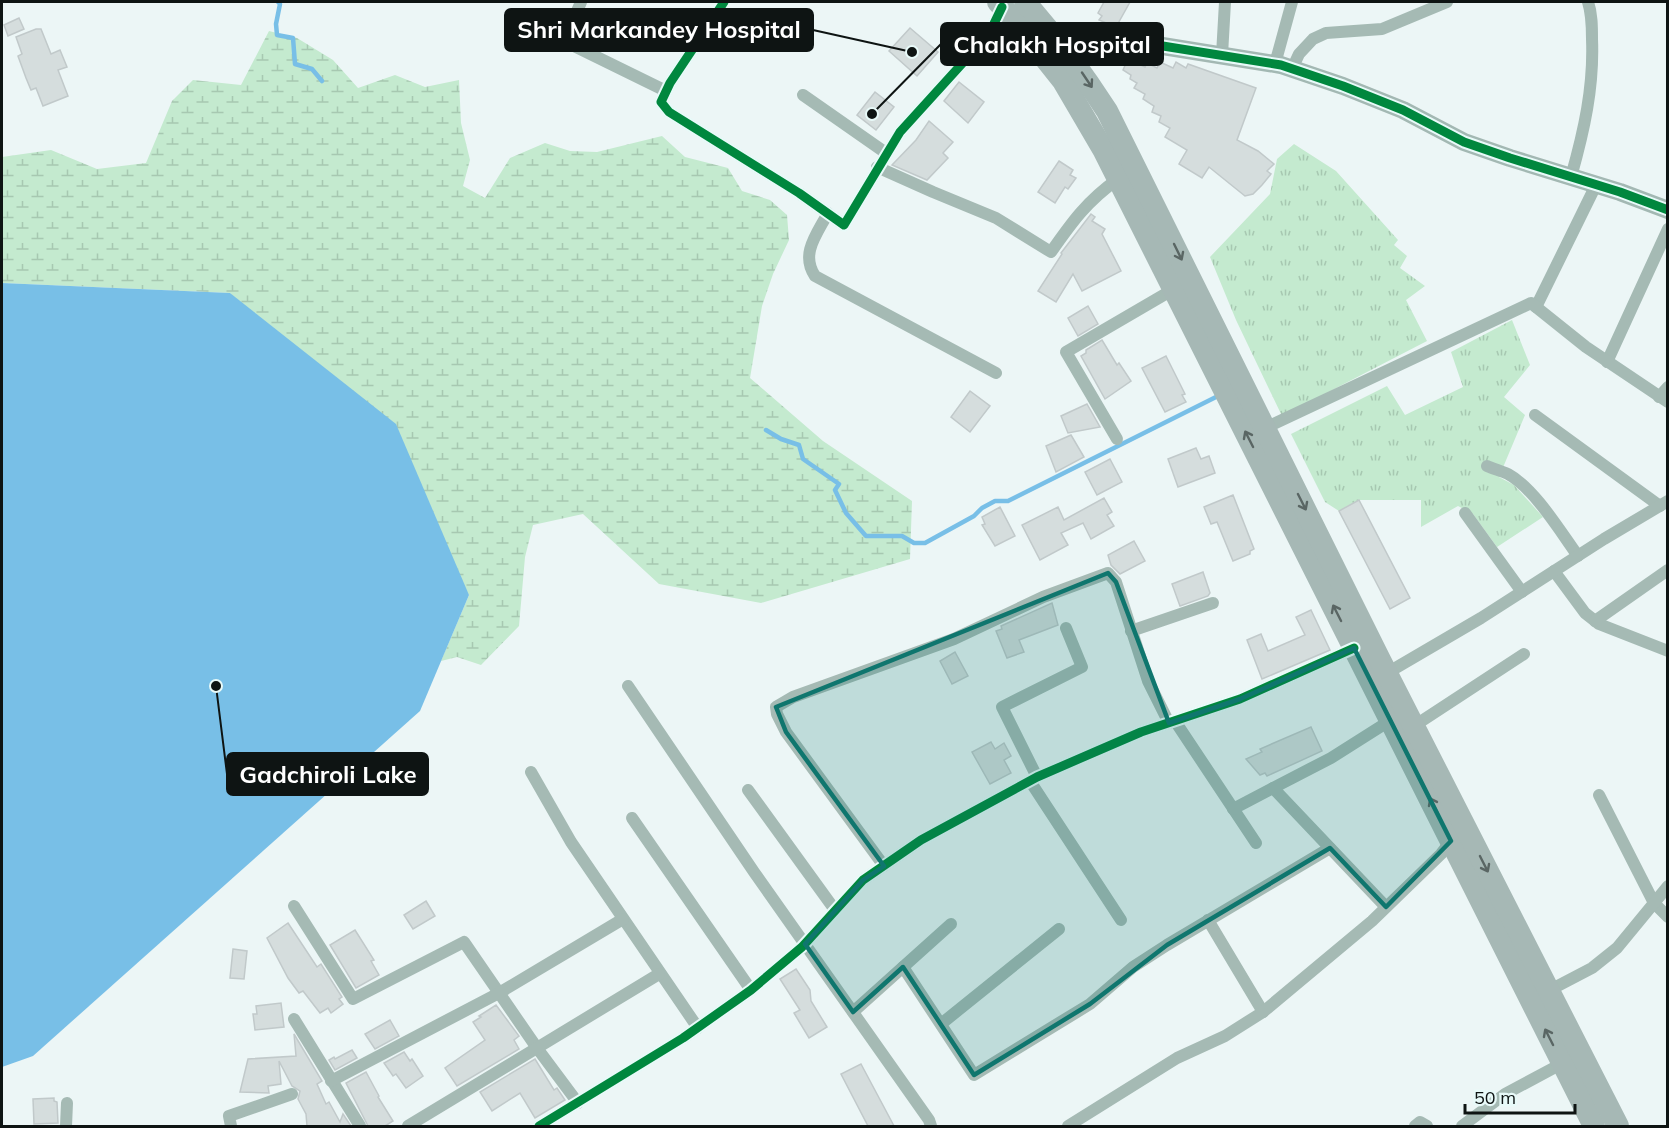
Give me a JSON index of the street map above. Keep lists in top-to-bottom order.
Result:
{
  "places": ["Shri Markandey Hospital", "Chalakh Hospital", "Gadchiroli Lake"],
  "scale_bar": "50 m"
}
